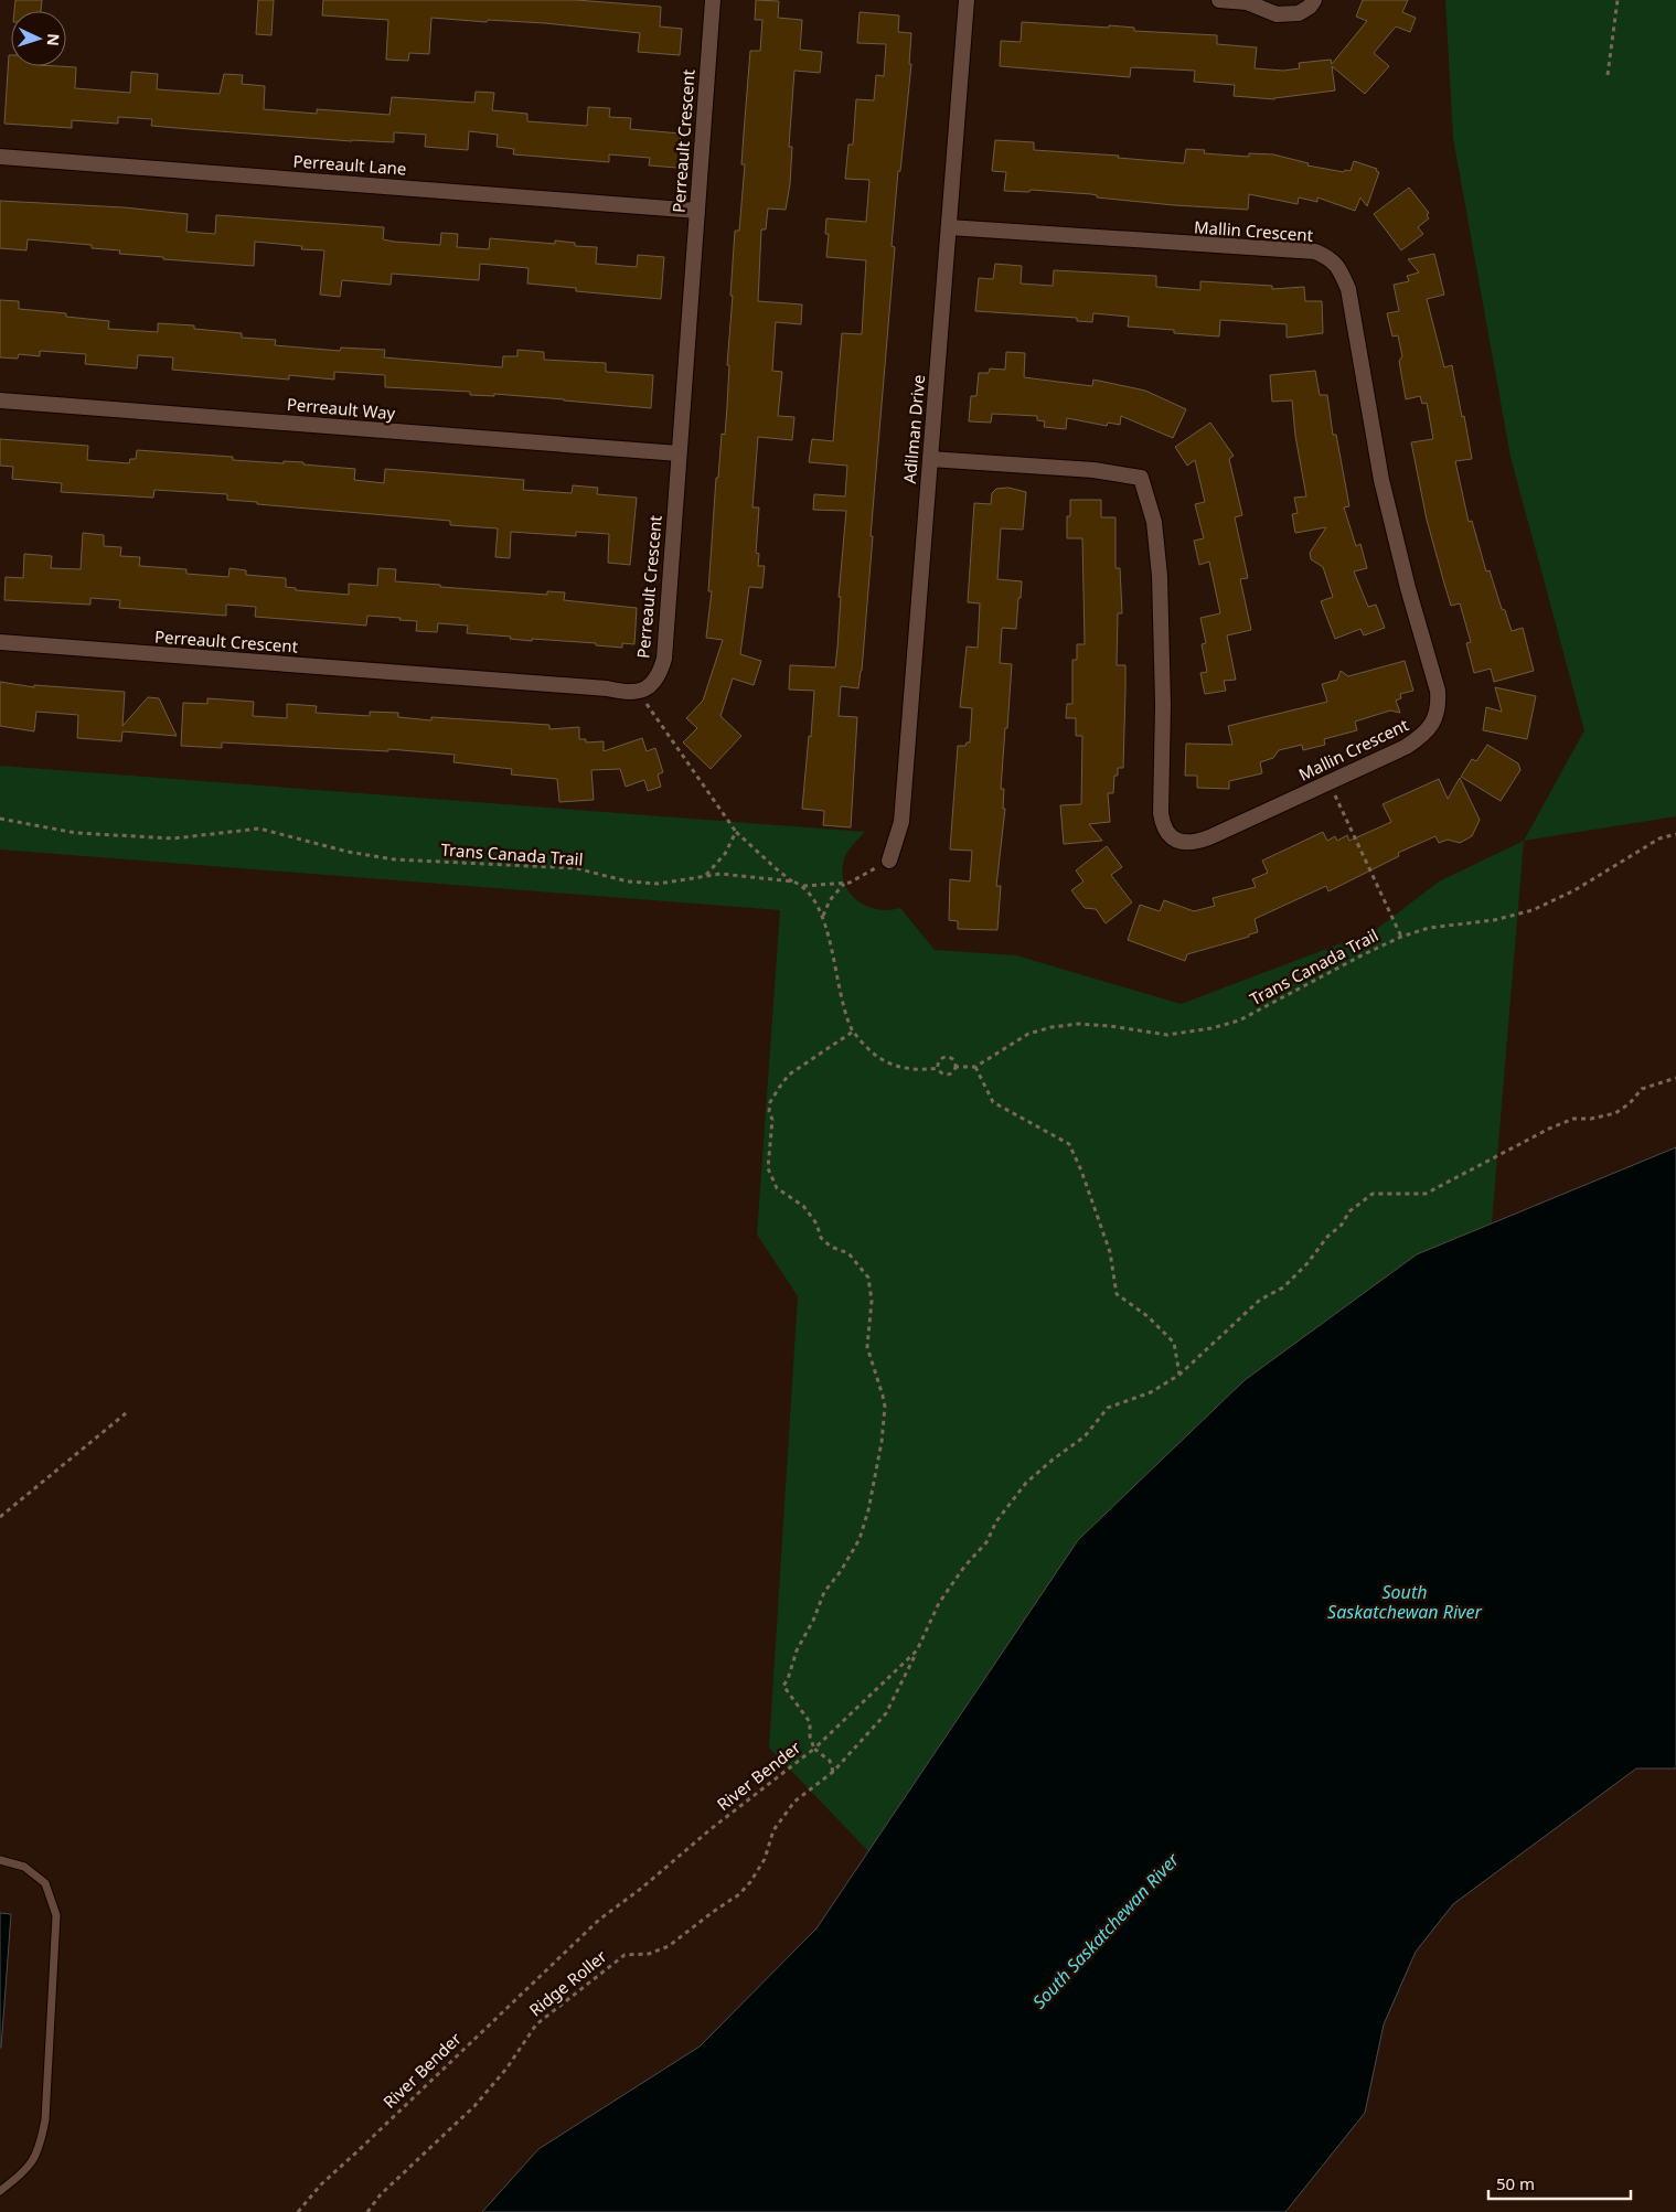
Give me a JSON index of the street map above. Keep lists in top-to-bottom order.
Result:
{
  "streets": {
    "street": [
      "Perreault Crescent",
      "Perreault Lane",
      "Mallin Crescent",
      "Perreault Way",
      "Adilman Drive"
    ],
    "path": ["Trans Canada Trail", "River Bender", "Ridge Roller"]
  },
  "crossings": [
    ["Perreault Crescent", "Perreault Lane"],
    ["Perreault Crescent", "Perreault Way"],
    ["Mallin Crescent", "Adilman Drive"],
    ["Trans Canada Trail", "River Bender"]
  ],
  "water": ["South Saskatchewan River"],
  "scale_bar": "50 m",
  "north": "right"
}
